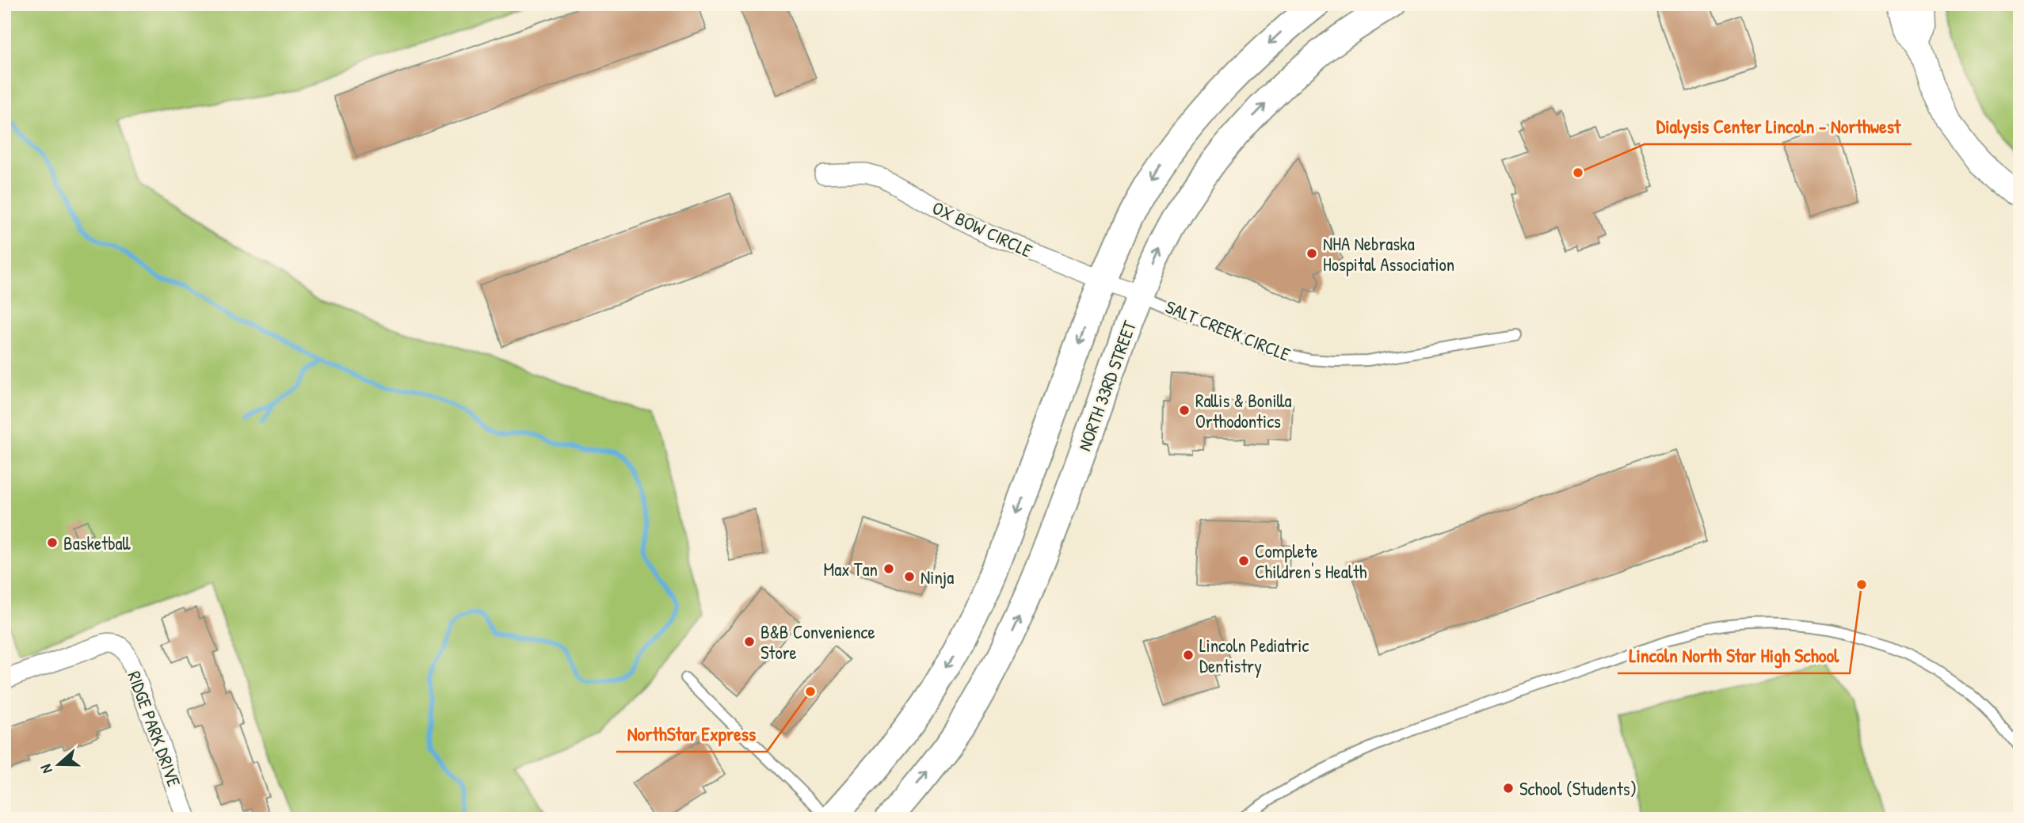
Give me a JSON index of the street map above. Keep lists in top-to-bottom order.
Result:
{
  "streets": {
    "main road": ["NORTH 33RD STREET"],
    "street": ["OX BOW CIRCLE", "RIDGE PARK DRIVE"],
    "lane": ["SALT CREEK CIRCLE"]
  },
  "crossings": [
    ["OX BOW CIRCLE", "SALT CREEK CIRCLE"],
    ["OX BOW CIRCLE", "NORTH 33RD STREET"],
    ["SALT CREEK CIRCLE", "NORTH 33RD STREET"]
  ],
  "places": [
    "Dialysis Center Lincoln - Northwest",
    "NHA Nebraska Hospital Association",
    "Rallis & Bonilla Orthodontics",
    "Basketball",
    "Complete Children's Health",
    "Max Tan",
    "Ninja",
    "Lincoln North Star High School",
    "B&B Convenience Store",
    "Lincoln Pediatric Dentistry",
    "NorthStar Express",
    "School (Students)"
  ],
  "north": "left"
}
